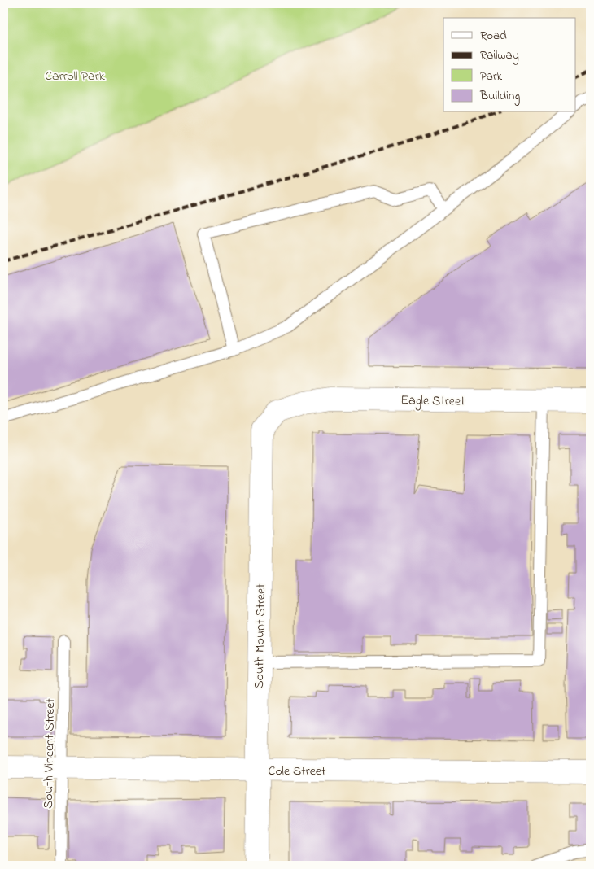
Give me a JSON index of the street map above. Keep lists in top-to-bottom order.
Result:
{
  "streets": {
    "street": ["Eagle Street", "South Mount Street", "Cole Street"],
    "lane": ["South Vincent Street"]
  },
  "crossings": [
    ["Eagle Street", "South Mount Street"],
    ["South Mount Street", "Cole Street"],
    ["South Vincent Street", "Cole Street"]
  ],
  "parks": ["Carroll Park"],
  "legend": [
    "Road",
    "Railway",
    "Park",
    "Building"
  ]
}
